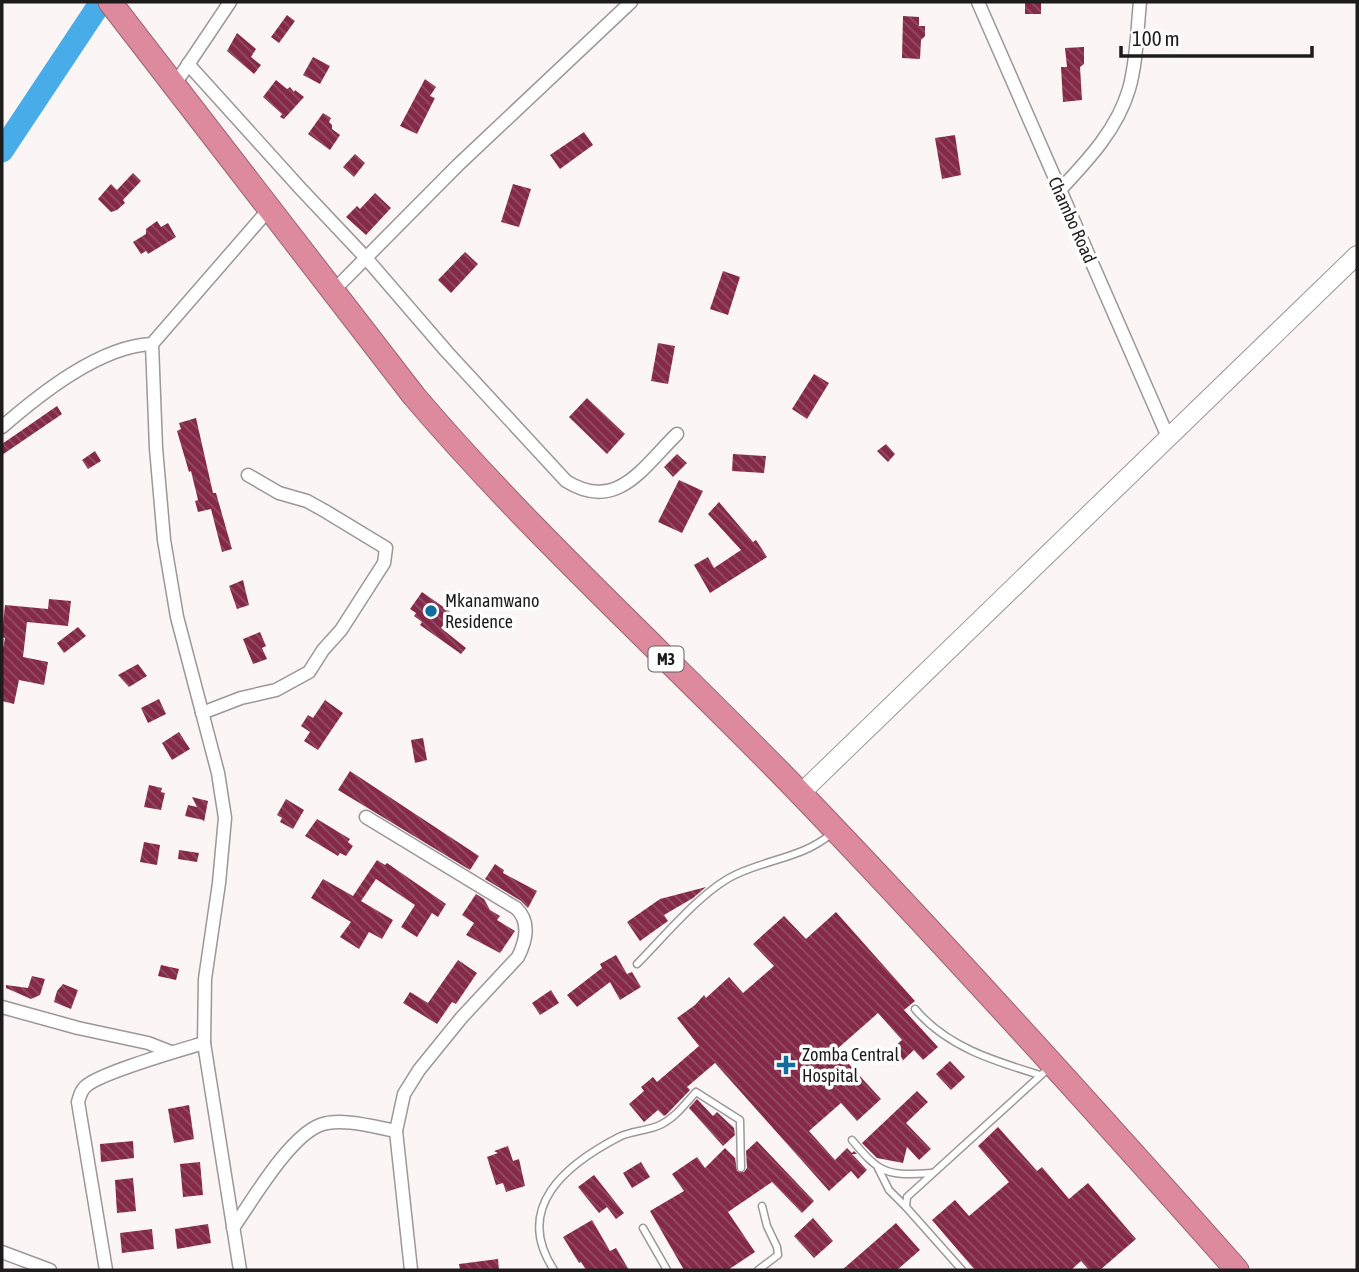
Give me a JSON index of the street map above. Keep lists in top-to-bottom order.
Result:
{
  "streets": {
    "highway": ["M3"],
    "street": ["Chambo Road"]
  },
  "places": {
    "other": ["Mkanamwano Residence"],
    "health": ["Zomba Central Hospital"]
  },
  "scale_bar": "100 m"
}
